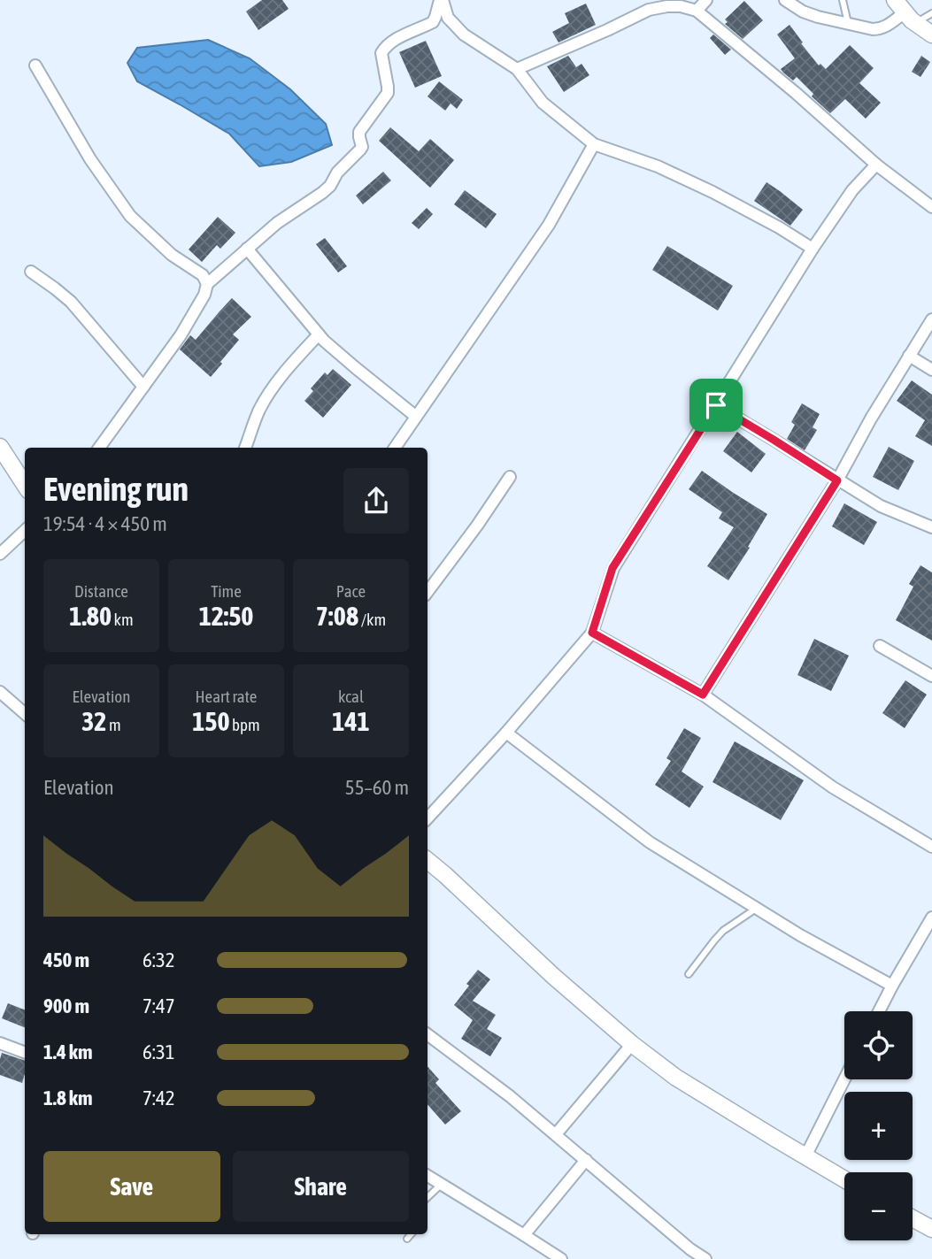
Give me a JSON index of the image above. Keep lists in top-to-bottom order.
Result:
{
  "page": {
    "heading": ["Evening run", "19:54 · 4 × 450 m"],
    "stats": [
      ["Distance", "1.80 km"],
      ["Time", "12:50"],
      ["Pace", "7:08 /km"],
      ["Elevation", "32 m"],
      ["Heart rate", "150 bpm"],
      ["kcal", "141"]
    ],
    "chart": ["Elevation", "55–60 m"],
    "list": [
      {
        "name": "450 m",
        "note": "6:32"
      },
      {
        "name": "900 m",
        "note": "7:47"
      },
      {
        "name": "1.4 km",
        "note": "6:31"
      },
      {
        "name": "1.8 km",
        "note": "7:42"
      }
    ],
    "map_buttons": ["+", "−"],
    "buttons": ["Save", "Share"]
  }
}
